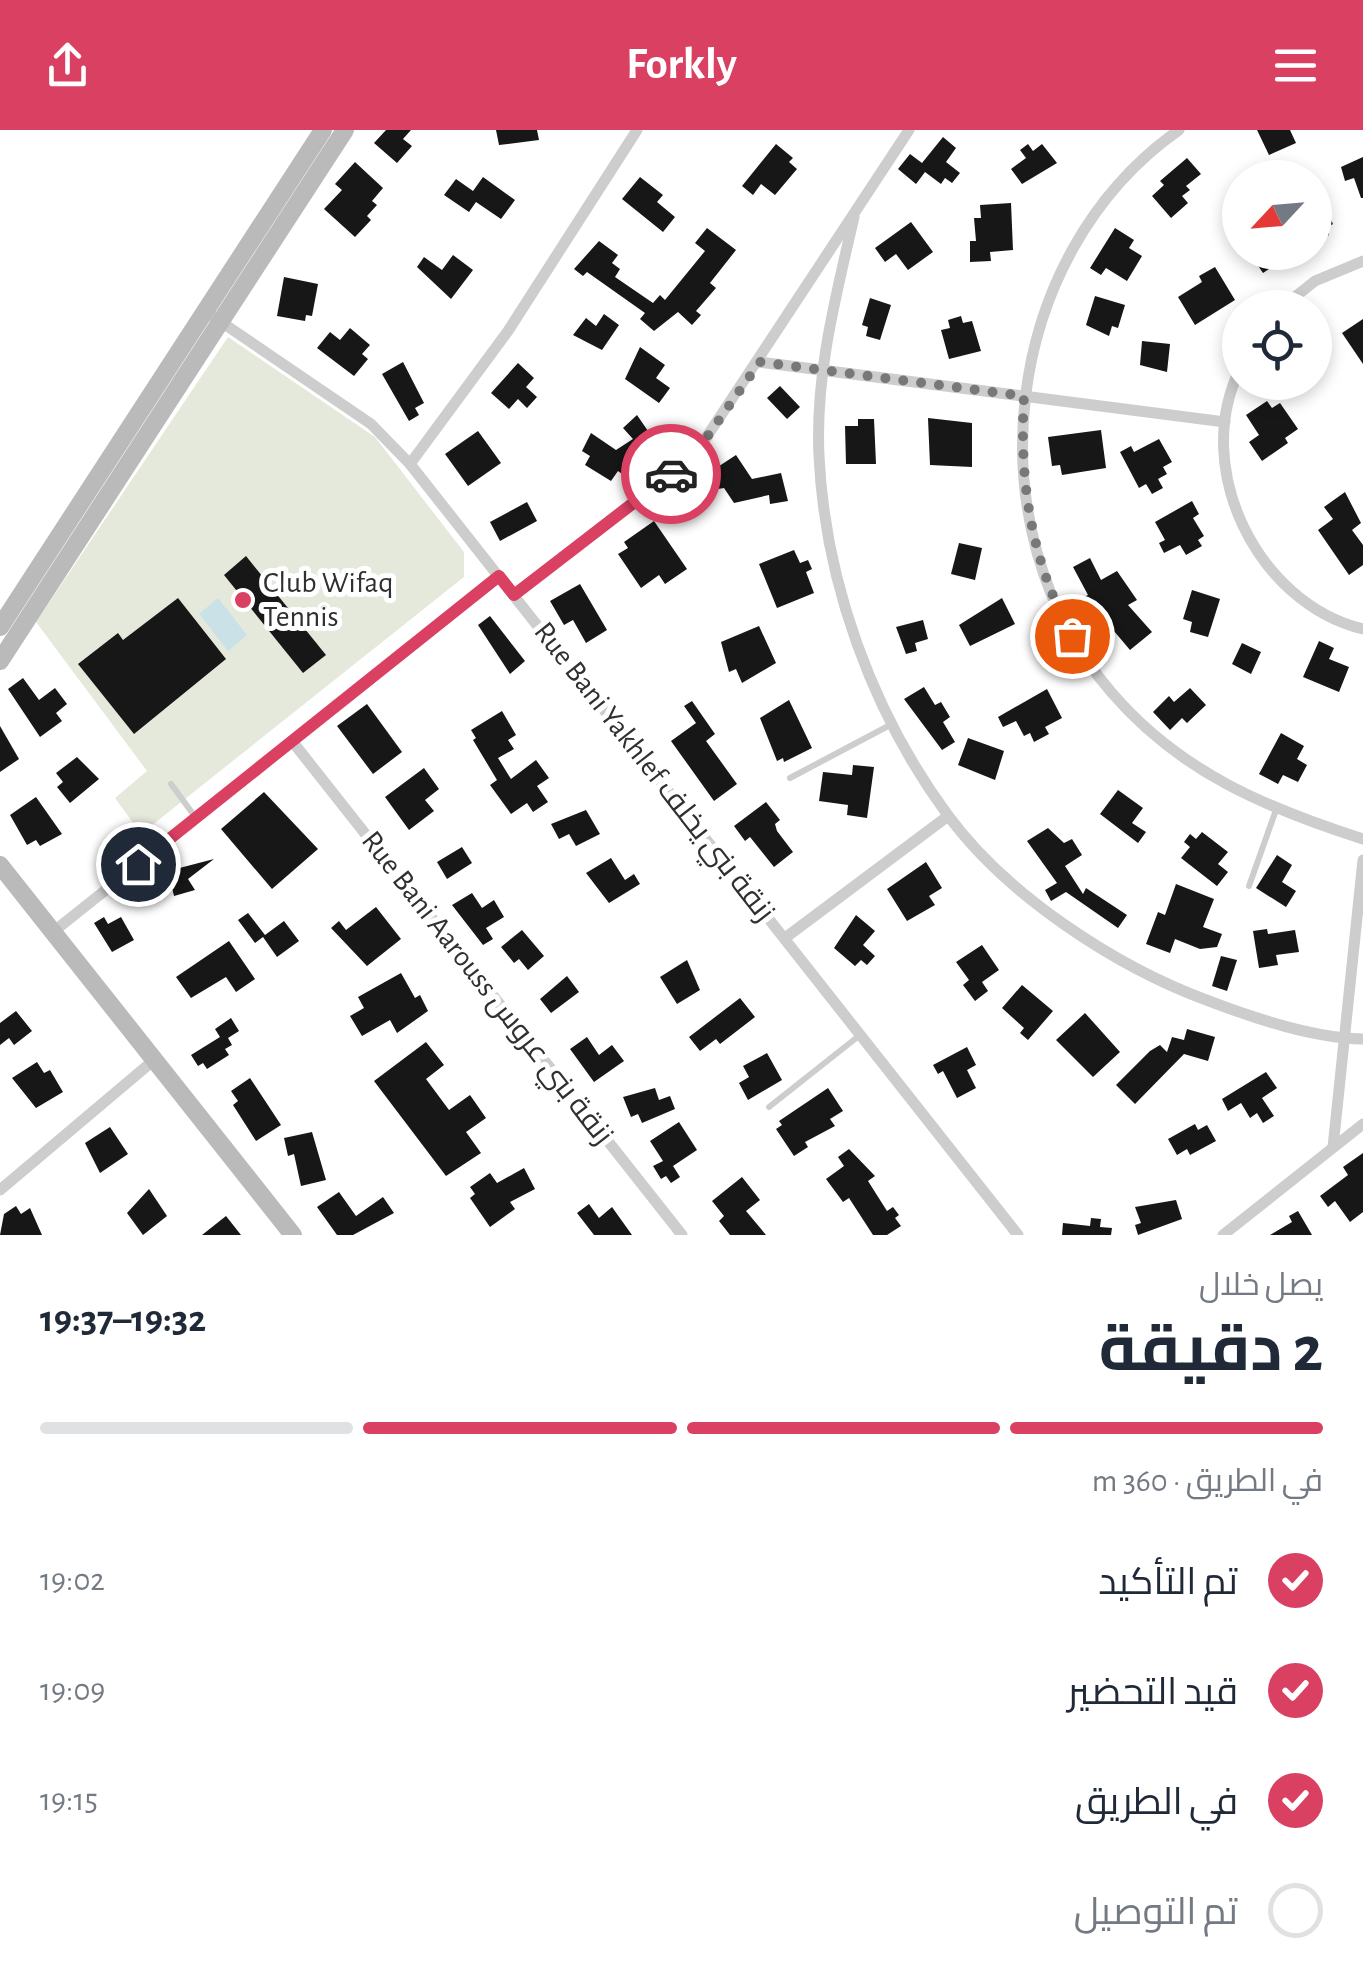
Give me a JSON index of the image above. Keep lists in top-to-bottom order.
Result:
{
  "streets": {
    "street": ["Rue Bani Yakhlef زنقة بني يخلف", "Rue Bani Aarouss زنقة بني عروس"]
  },
  "places": ["Club Wifaq Tennis"],
  "north": "bottom left",
  "page": {
    "header": "Forkly",
    "heading": ["2 دقيقة", "يصل خلال", "19:32–19:37"],
    "bar": "في الطريق · 360 m",
    "list": [
      ["تم التأكيد", "19:02"],
      ["قيد التحضير", "19:09"],
      ["في الطريق", "19:15"],
      "تم التوصيل"
    ]
  }
}
